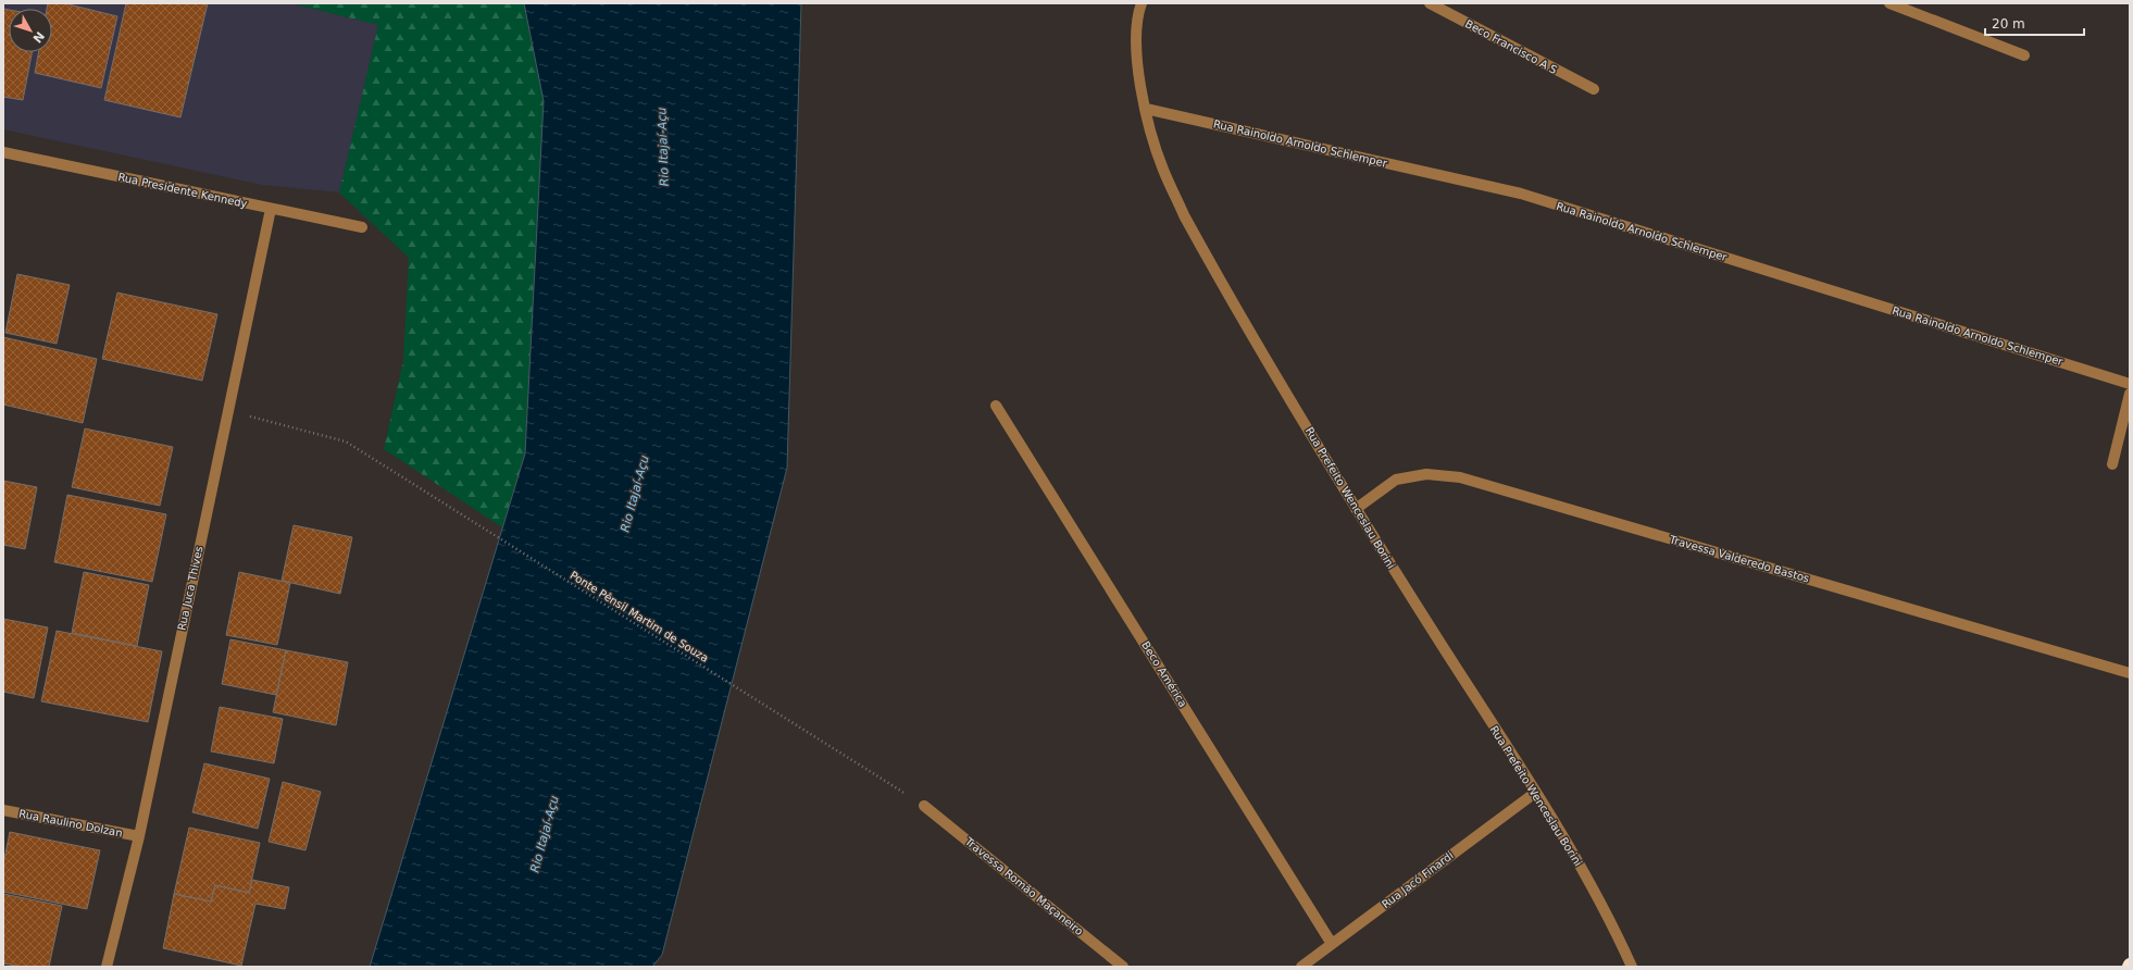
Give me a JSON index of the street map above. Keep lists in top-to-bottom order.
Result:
{
  "streets": {
    "street": [
      "Beco Francisco A S",
      "Rua Rainoldo Arnoldo Schlemper",
      "Rua Presidente Kennedy",
      "Rua Prefeito Wenceslau Borini",
      "Travessa Valderedo Bastos",
      "Rua Juca Thives",
      "Beco América",
      "Rua Raulino Dolzan",
      "Rua Jacó Finardi",
      "Travessa Romão Maçaneiro"
    ],
    "path": ["Ponte Pênsil Martim de Souza"]
  },
  "crossings": [
    ["Rua Rainoldo Arnoldo Schlemper", "Rua Prefeito Wenceslau Borini"],
    ["Rua Presidente Kennedy", "Rua Juca Thives"],
    ["Rua Prefeito Wenceslau Borini", "Travessa Valderedo Bastos"],
    ["Rua Prefeito Wenceslau Borini", "Rua Jacó Finardi"],
    ["Rua Juca Thives", "Ponte Pênsil Martim de Souza"],
    ["Rua Juca Thives", "Rua Raulino Dolzan"],
    ["Ponte Pênsil Martim de Souza", "Travessa Romão Maçaneiro"],
    ["Beco América", "Rua Jacó Finardi"]
  ],
  "water": ["Rio Itajaí-Açu"],
  "scale_bar": "20 m",
  "north": "bottom right"
}
